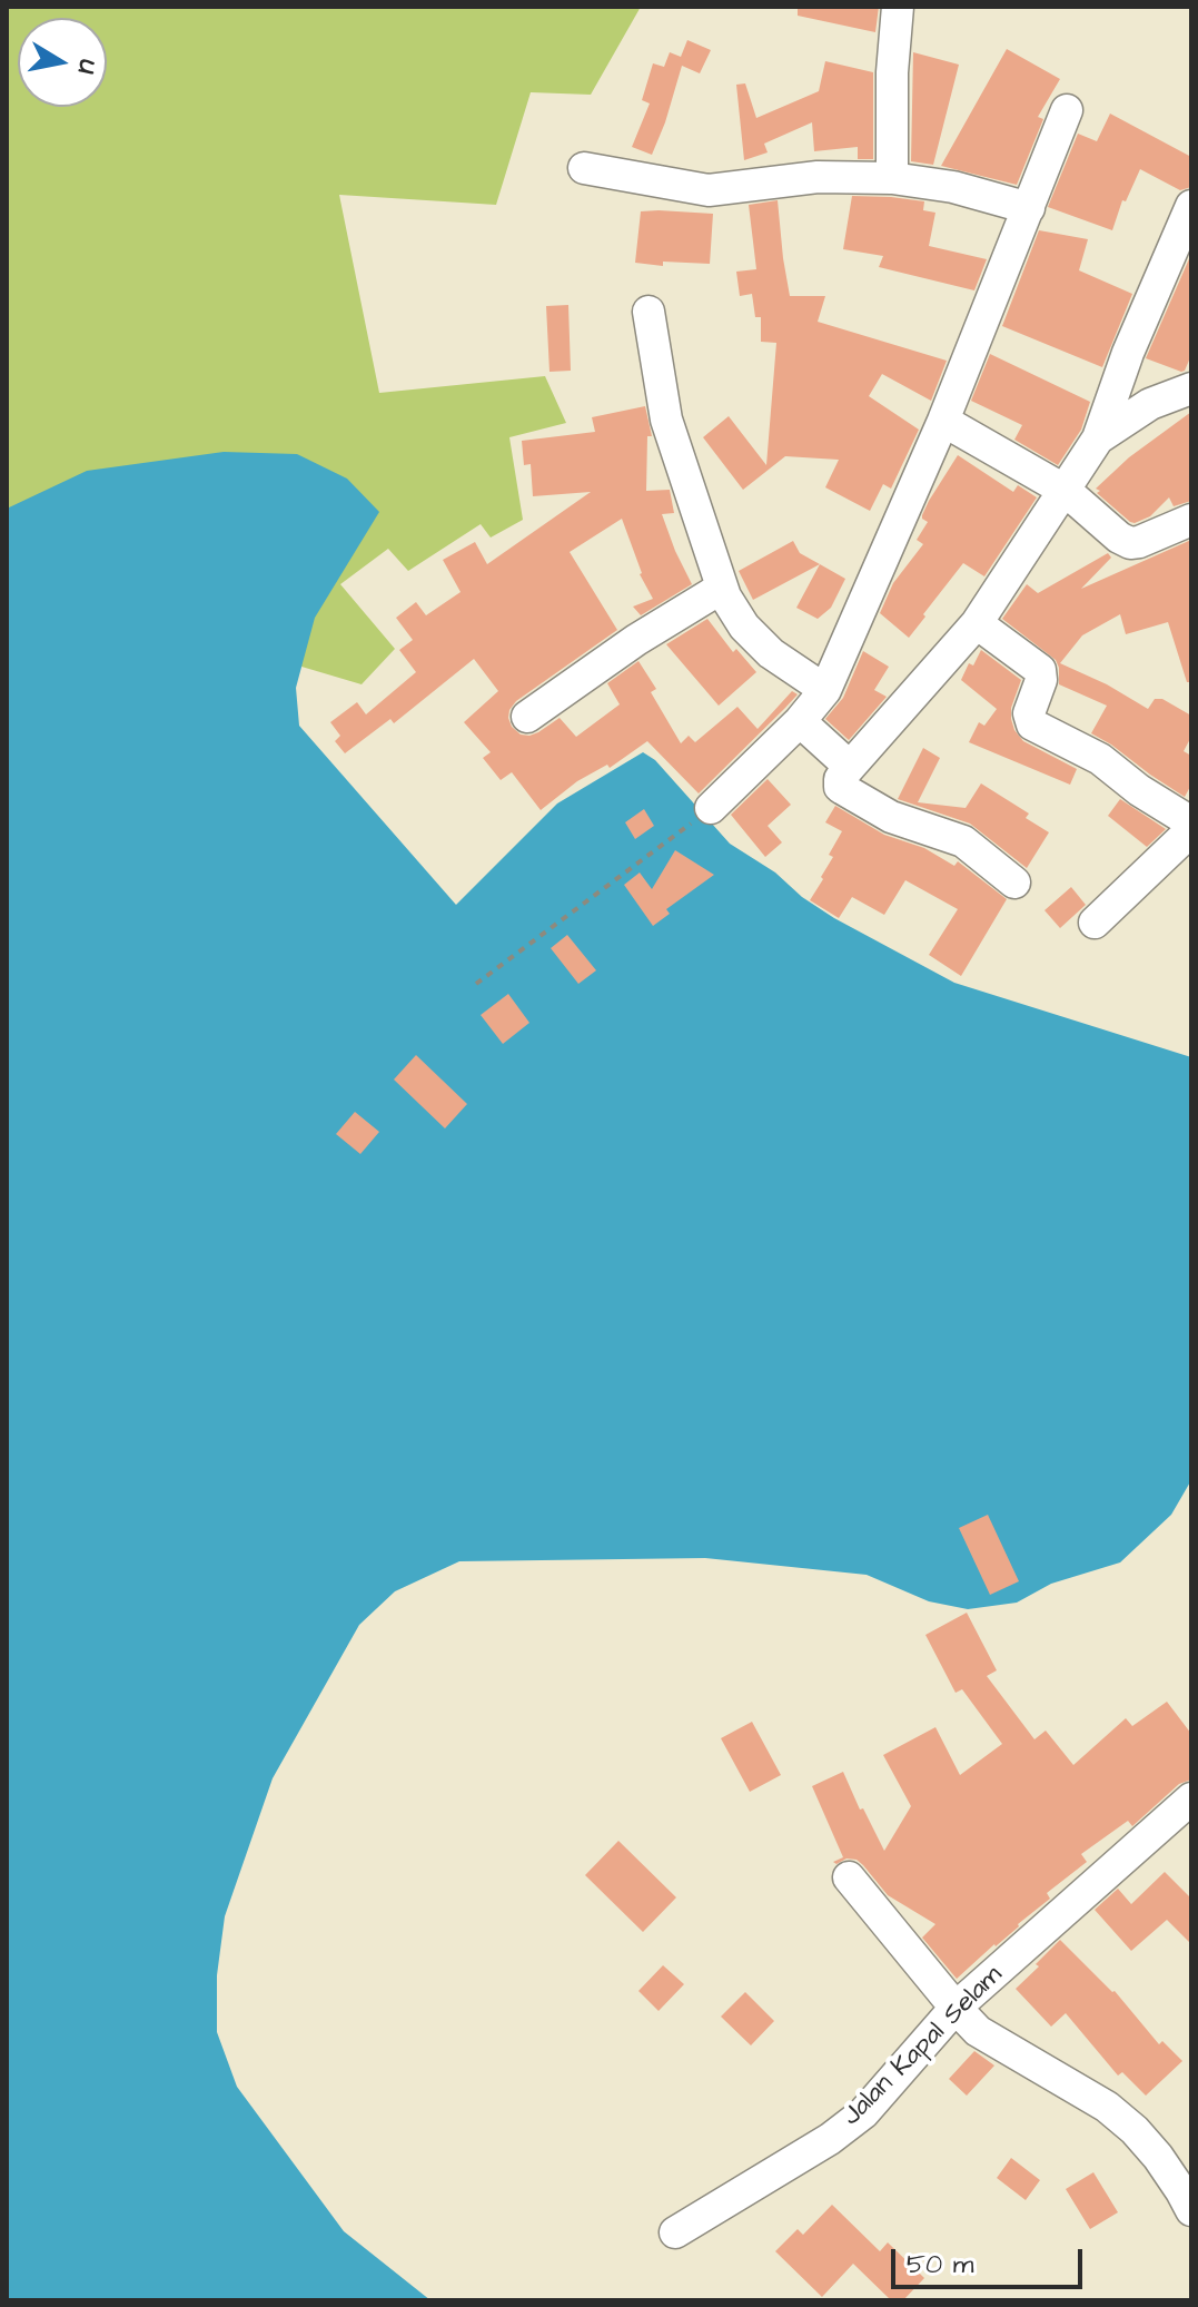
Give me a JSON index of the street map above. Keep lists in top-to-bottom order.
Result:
{
  "streets": {
    "street": ["Jalan Kapal Selam"]
  },
  "scale_bar": "50 m",
  "north": "right"
}
